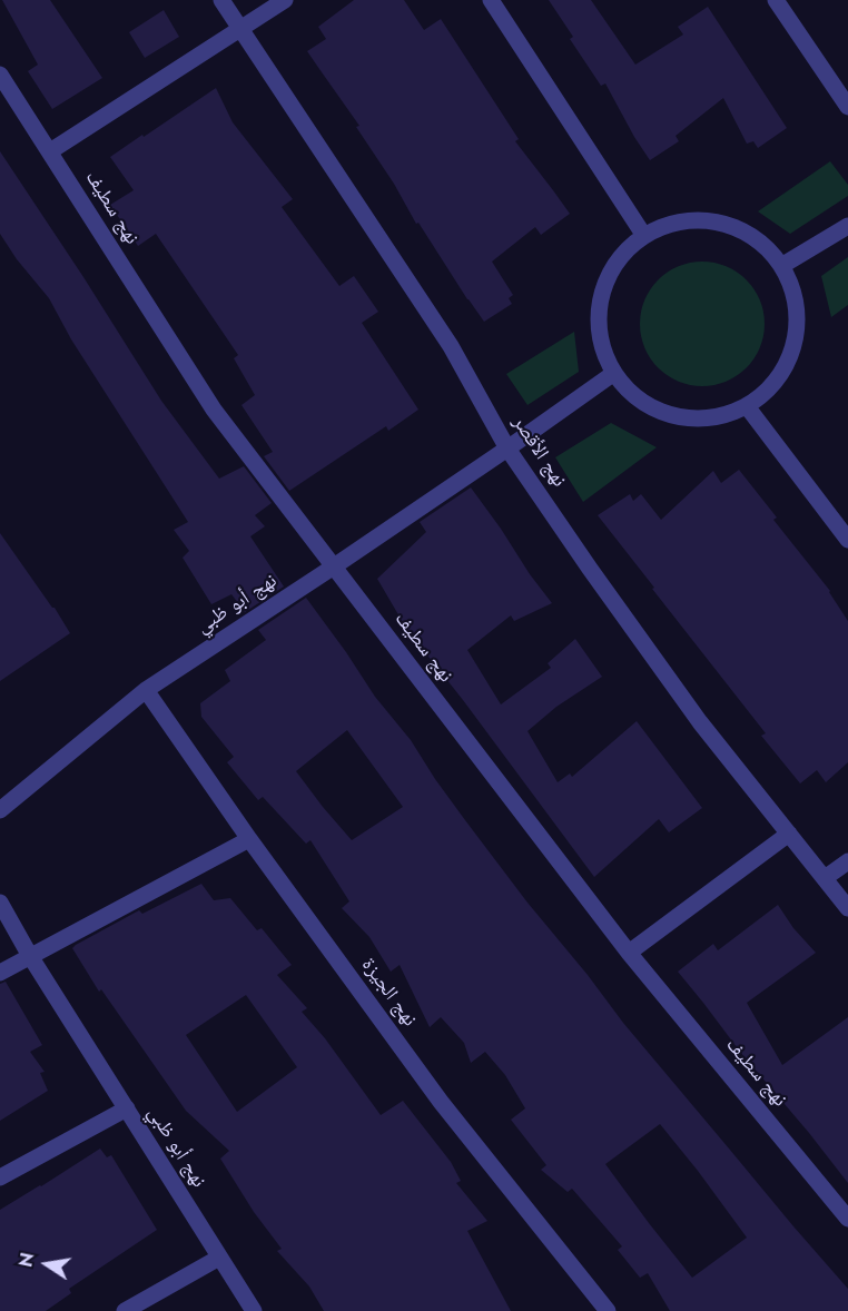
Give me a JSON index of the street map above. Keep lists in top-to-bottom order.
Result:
{
  "streets": {
    "street": [
      "نهج سطيف",
      "نهج الأقصر",
      "نهج أبو ظبي",
      "نهج الجيزة"
    ]
  },
  "crossings": [
    ["نهج سطيف", "نهج أبو ظبي"],
    ["نهج الأقصر", "نهج أبو ظبي"],
    ["نهج أبو ظبي", "نهج الجيزة"]
  ],
  "north": "left"
}
